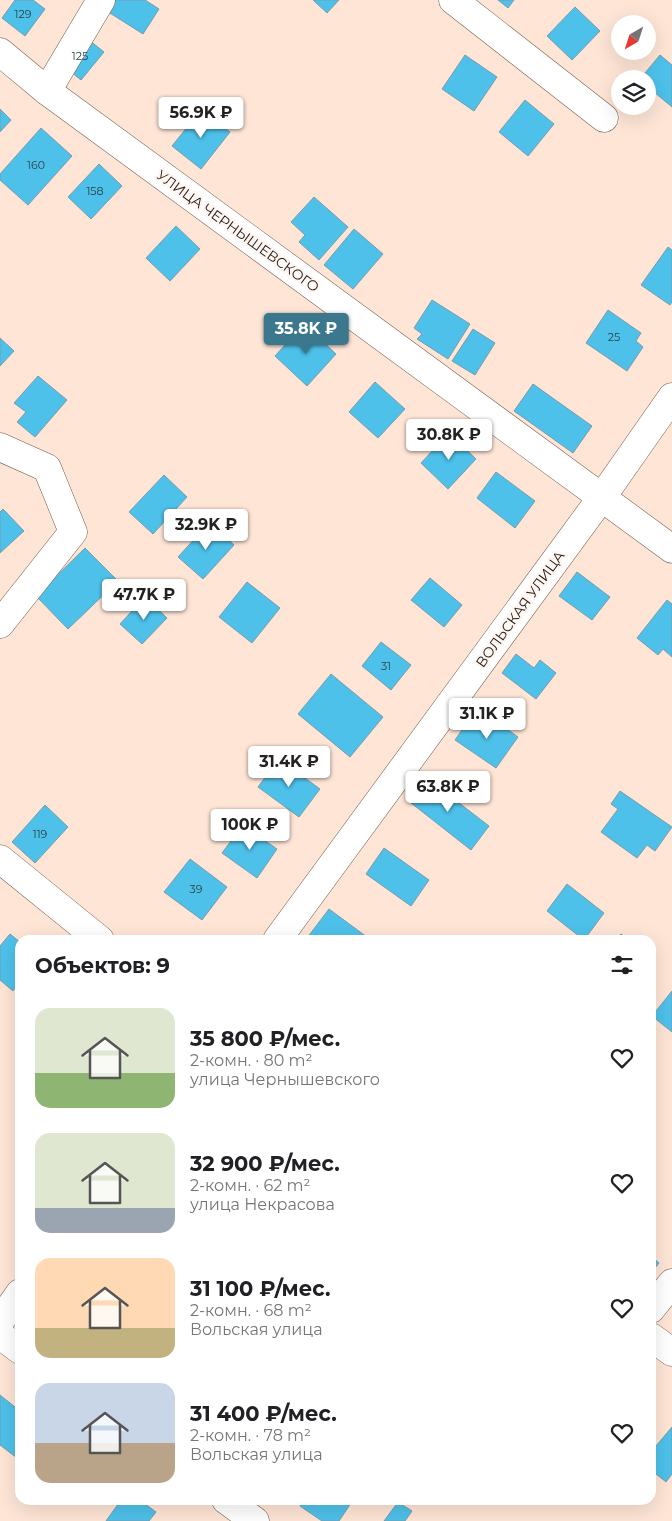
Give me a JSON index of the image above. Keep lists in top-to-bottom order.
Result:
{
  "streets": {
    "street": ["УЛИЦА ЧЕРНЫШЕВСКОГО", "ВОЛЬСКАЯ УЛИЦА"]
  },
  "crossings": [
    ["УЛИЦА ЧЕРНЫШЕВСКОГО", "ВОЛЬСКАЯ УЛИЦА"]
  ],
  "house_numbers": [
    "129",
    "125",
    "160",
    "158",
    "25",
    "31",
    "119",
    "39"
  ],
  "north": "bottom left",
  "page": {
    "price": [
      "56.9K ₽",
      "35.8K ₽",
      "30.8K ₽",
      "32.9K ₽",
      "47.7K ₽",
      "31.1K ₽",
      "31.4K ₽",
      "63.8K ₽",
      "100K ₽"
    ],
    "heading": "Объектов: 9",
    "list": [
      {
        "name": "35 800 ₽/мес.",
        "note": "2-комн. · 80 m² · улица Чернышевского"
      },
      {
        "name": "32 900 ₽/мес.",
        "note": "2-комн. · 62 m² · улица Некрасова"
      },
      {
        "name": "31 100 ₽/мес.",
        "note": "2-комн. · 68 m² · Вольская улица"
      },
      {
        "name": "31 400 ₽/мес.",
        "note": "2-комн. · 78 m² · Вольская улица"
      }
    ]
  }
}
